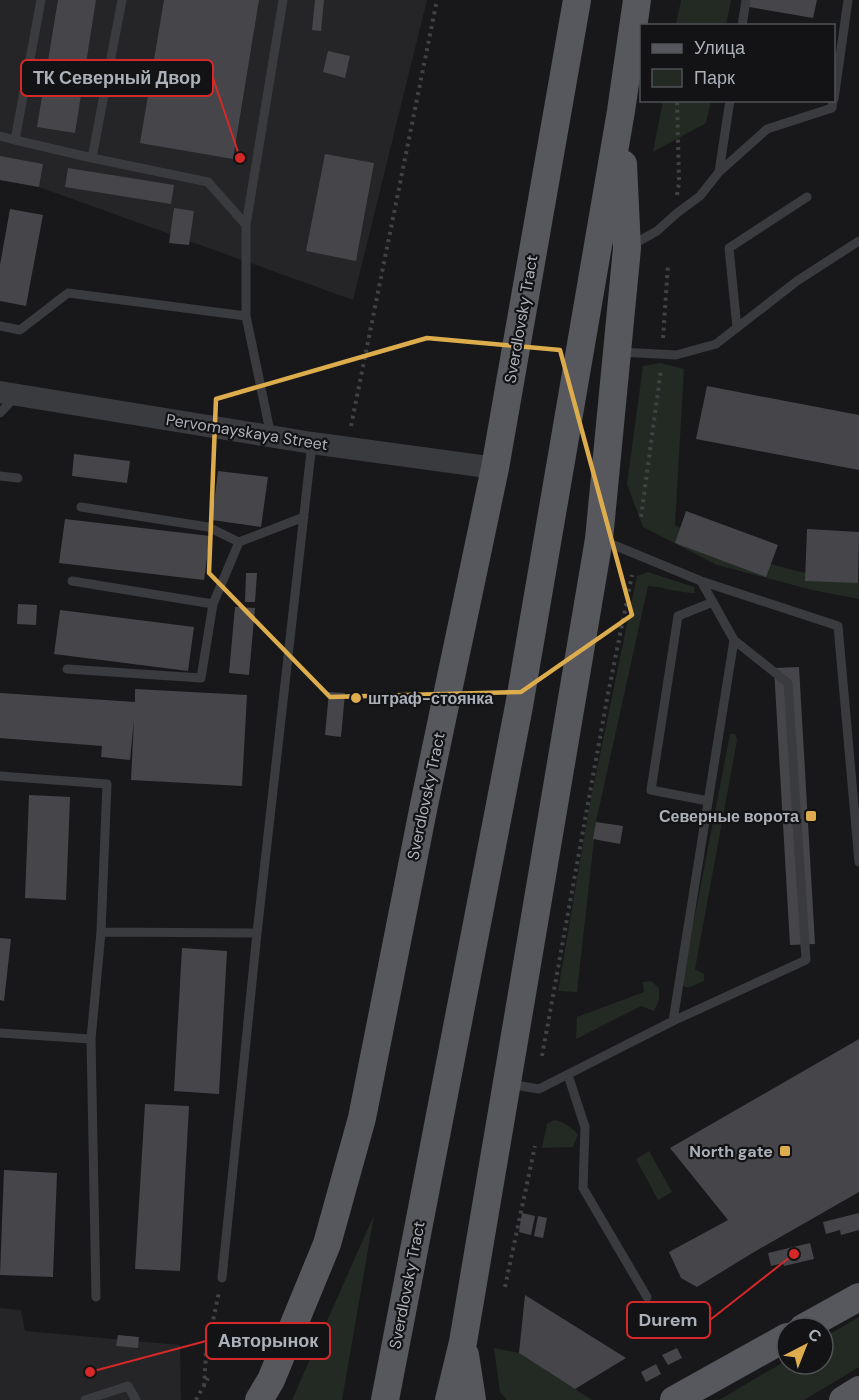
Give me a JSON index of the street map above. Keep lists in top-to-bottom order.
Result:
{
  "streets": {
    "main road": ["Sverdlovsky Tract"],
    "street": ["Pervomayskaya Street"]
  },
  "crossings": [
    ["Sverdlovsky Tract", "Pervomayskaya Street"]
  ],
  "places": {
    "other": [
      "ТК Северный Двор",
      "штраф-стоянка",
      "Durem",
      "Авторынок"
    ],
    "transit": ["Северные ворота", "North gate"]
  },
  "legend": ["Улица", "Парк"],
  "north": "top right"
}
